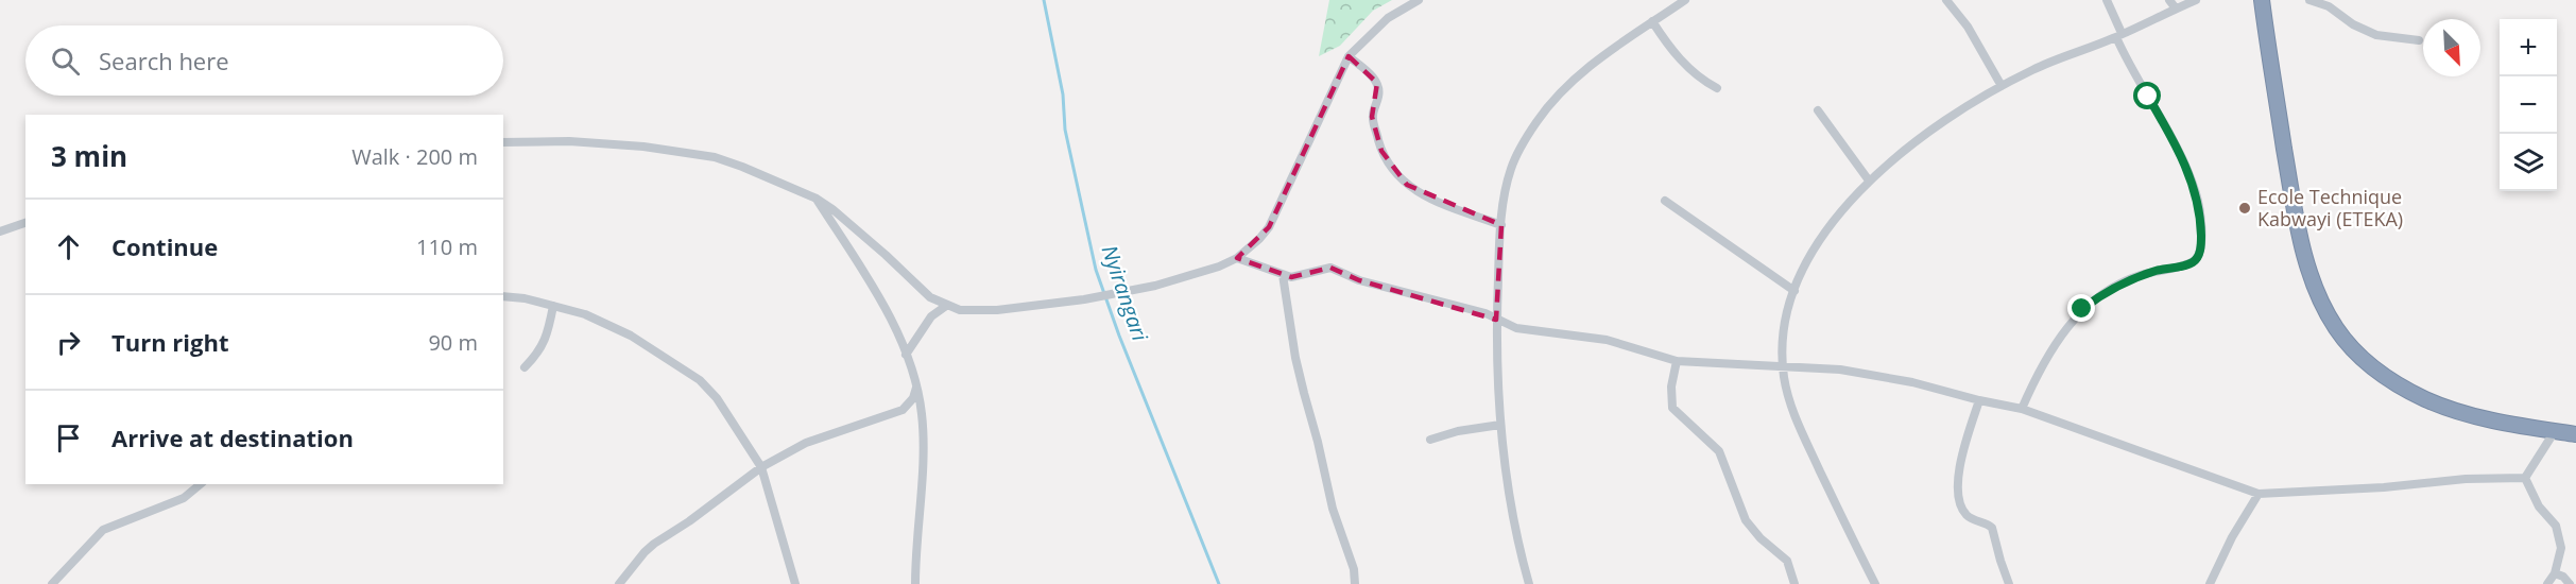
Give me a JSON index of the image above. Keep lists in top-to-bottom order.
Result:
{
  "water": ["Nyirangari"],
  "places": ["Ecole Technique Kabwayi (ETEKA)"],
  "north": "bottom right",
  "page": {
    "map_buttons": ["+", "−"],
    "search": "Search here",
    "heading": ["3 min", "Walk · 200 m"],
    "list": [
      ["Continue", "110 m"],
      ["Turn right", "90 m"],
      "Arrive at destination"
    ]
  }
}
